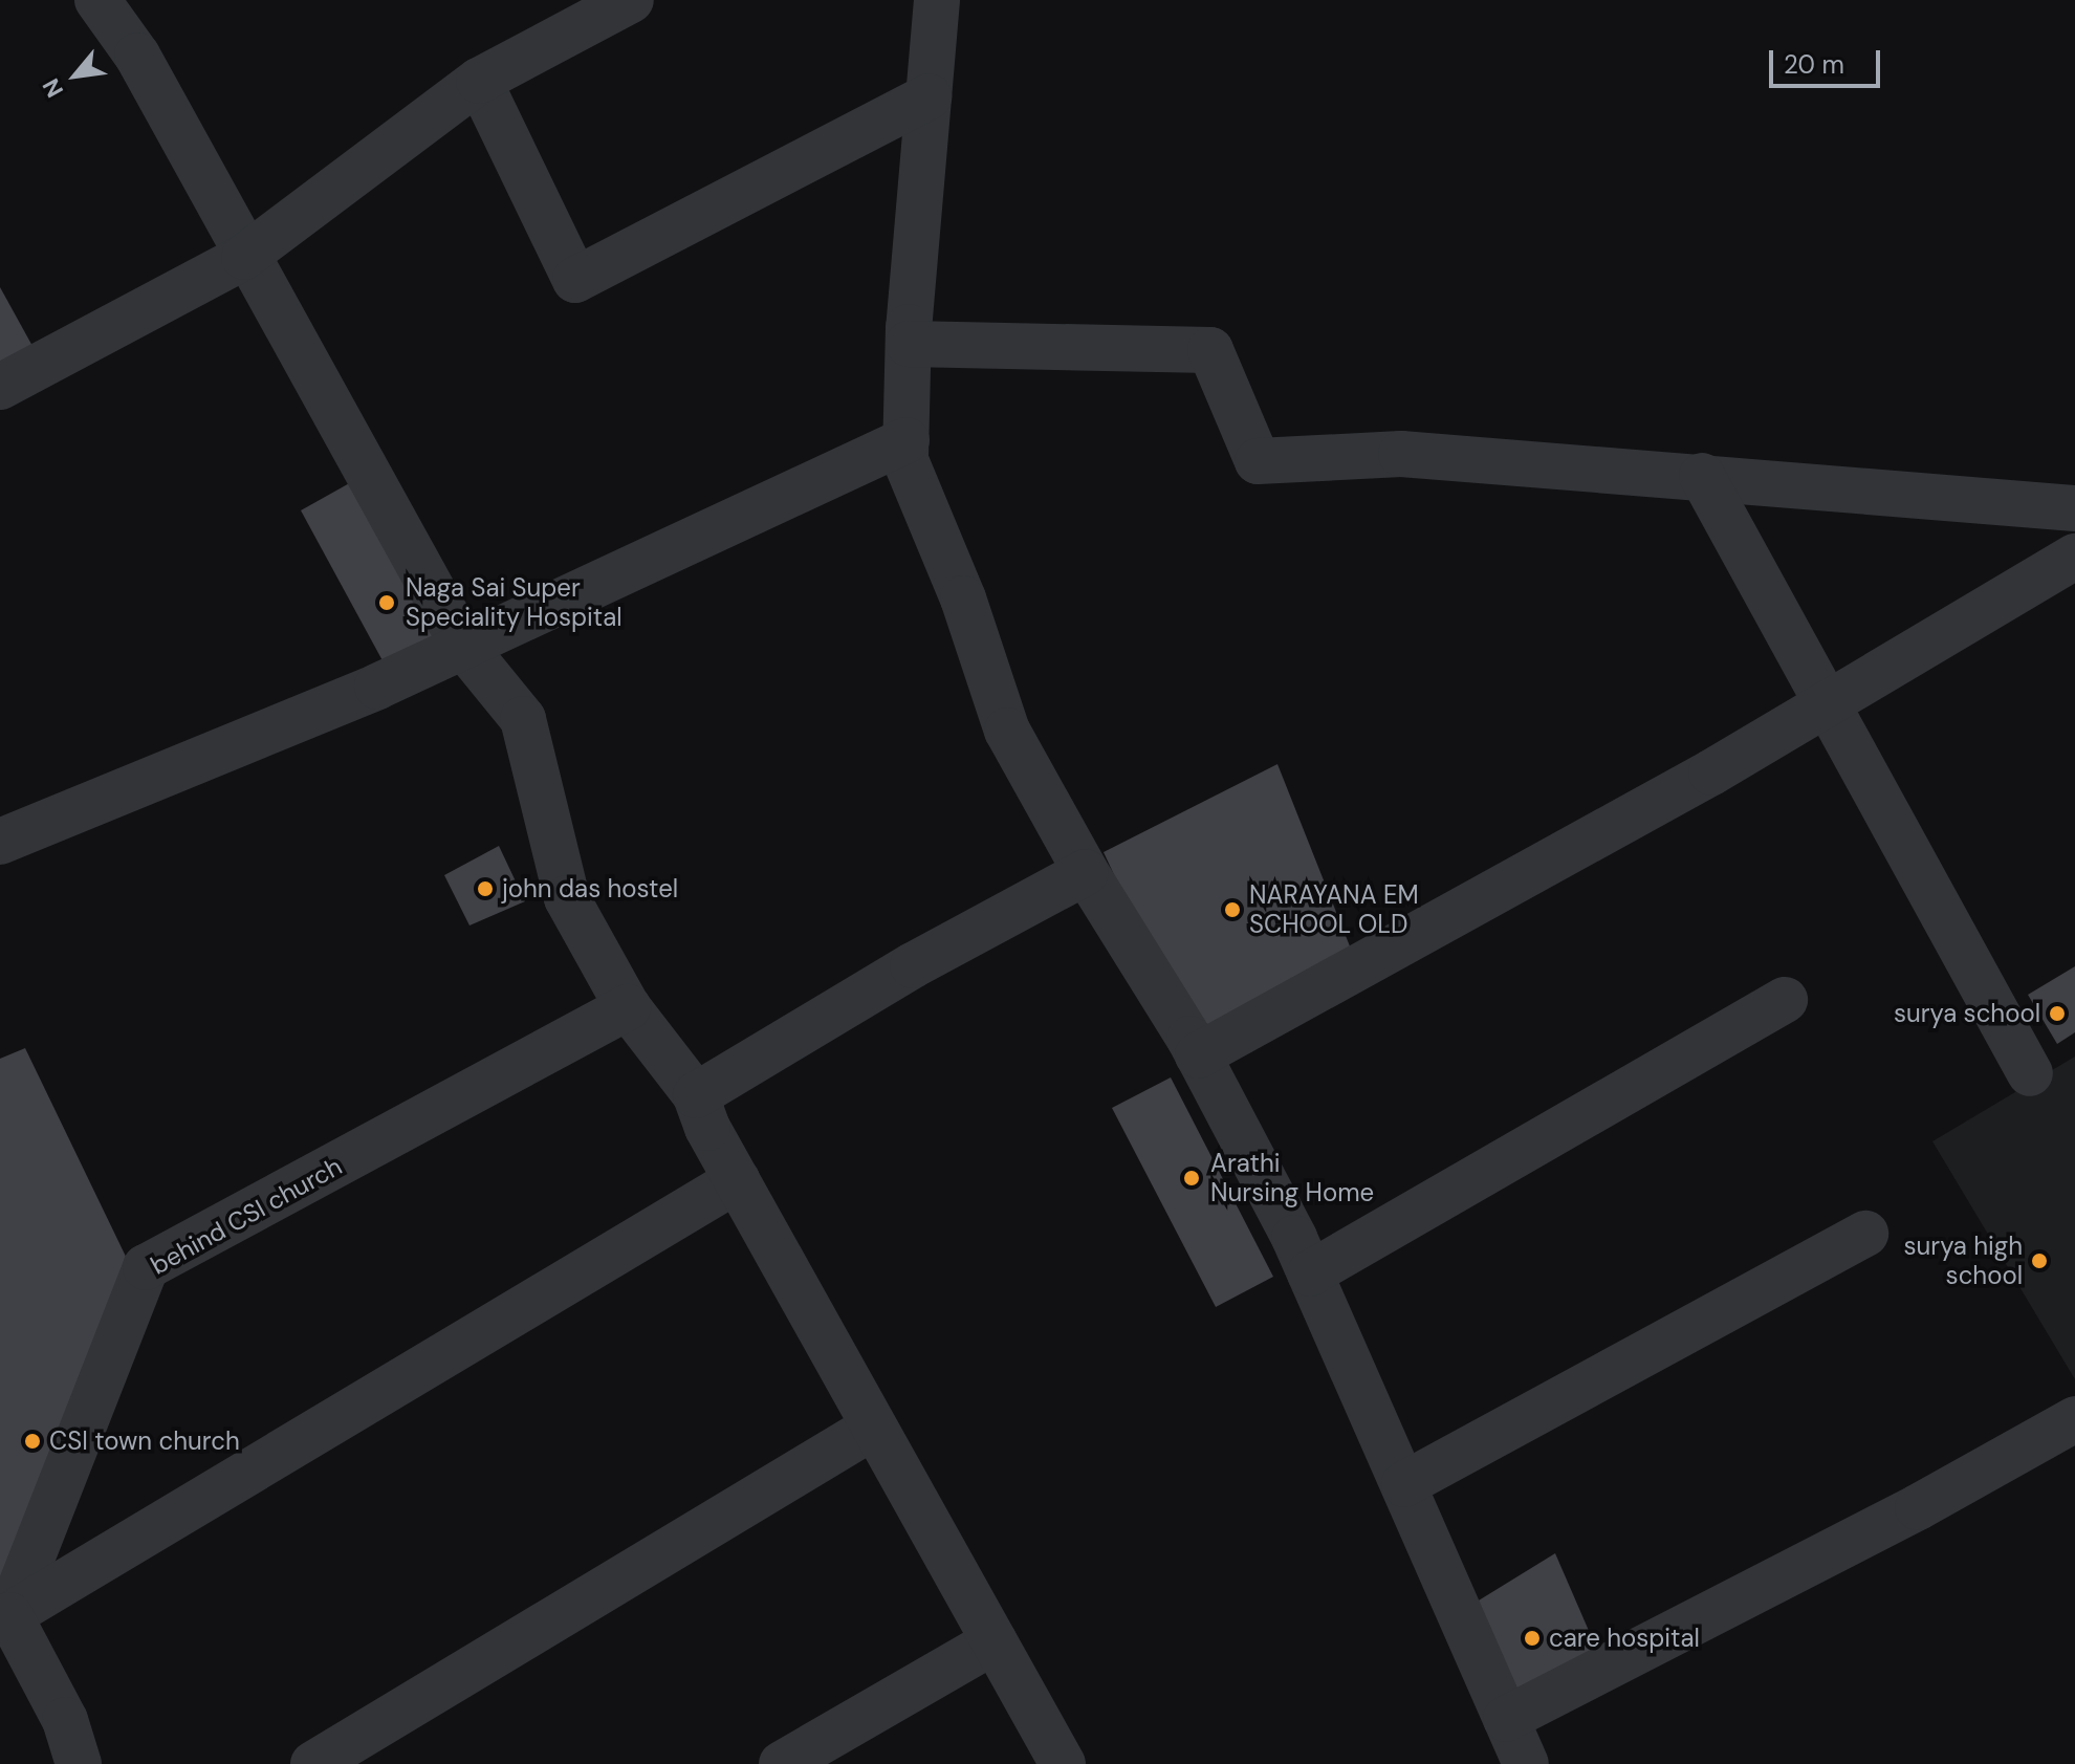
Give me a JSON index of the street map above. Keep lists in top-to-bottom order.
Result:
{
  "streets": {
    "street": ["behind CSI church"]
  },
  "places": [
    "Naga Sai Super Speciality Hospital",
    "john das hostel",
    "NARAYANA EM SCHOOL OLD",
    "surya school",
    "Arathi Nursing Home",
    "surya high school",
    "CSI town church",
    "care hospital"
  ],
  "scale_bar": "20 m",
  "north": "bottom left"
}
